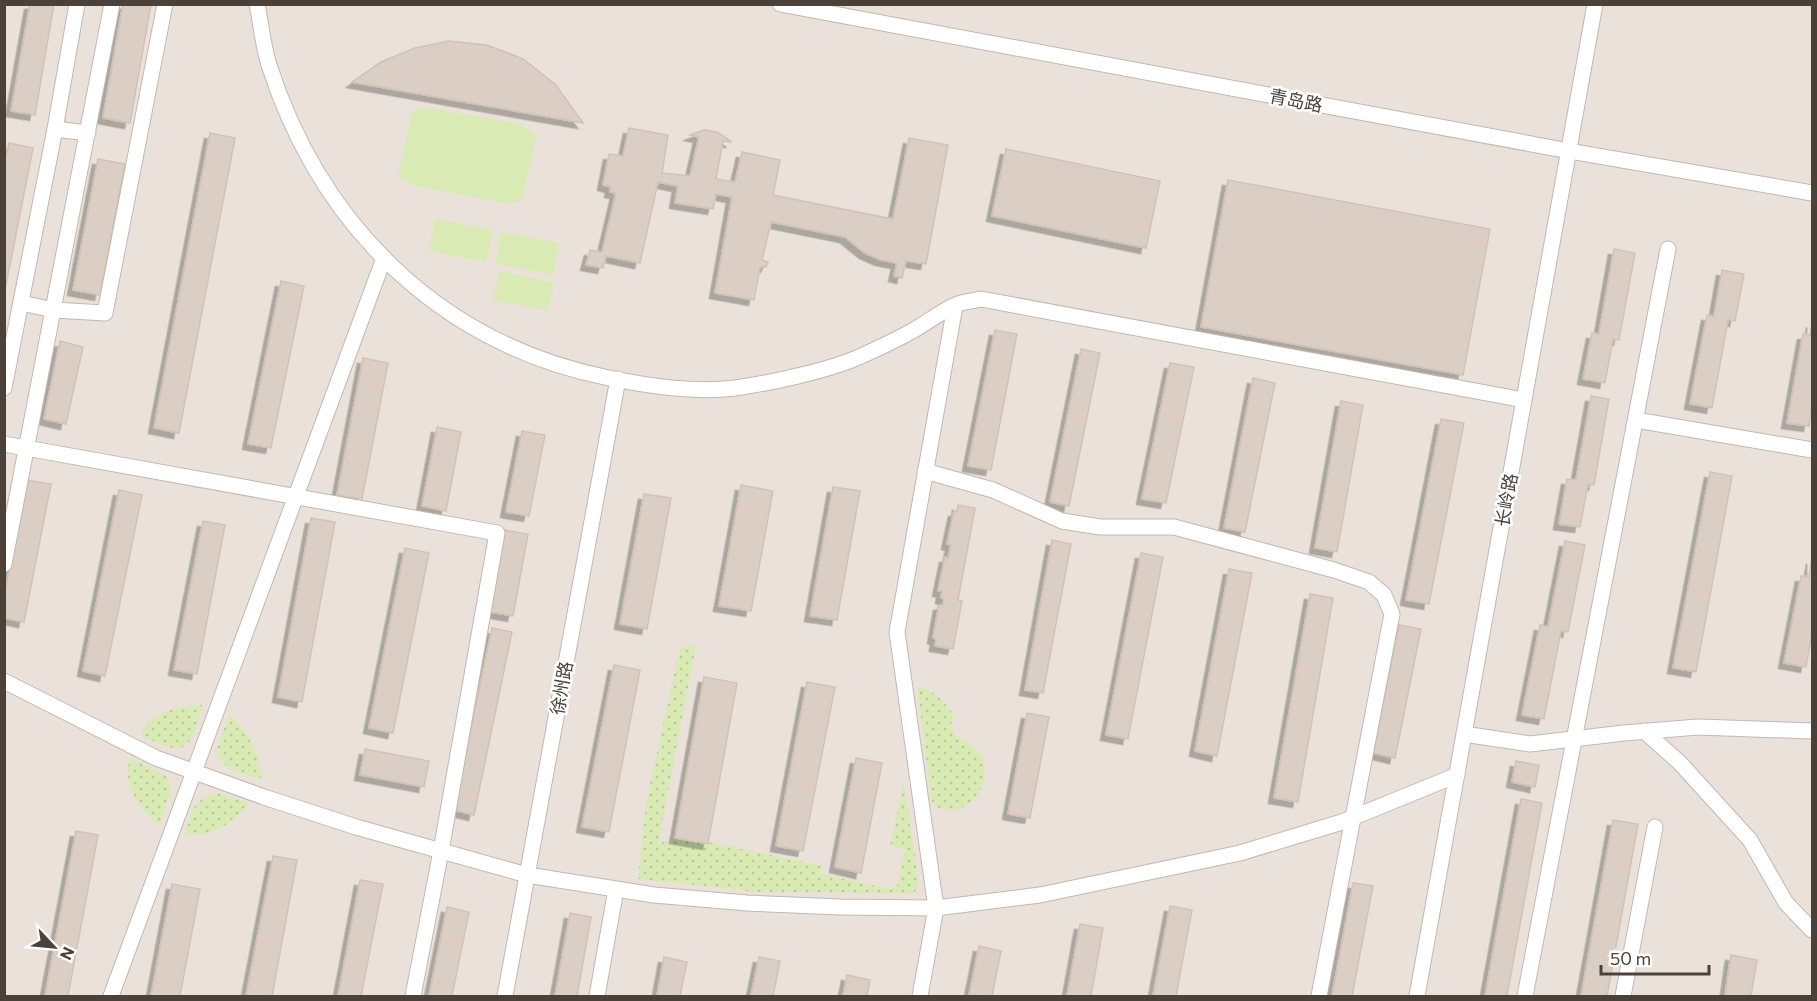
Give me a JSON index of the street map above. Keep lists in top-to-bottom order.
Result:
{
  "streets": {
    "street": ["青岛路", "长岭路", "徐州路"]
  },
  "crossings": [
    ["青岛路", "长岭路"]
  ],
  "scale_bar": "50 m",
  "north": "bottom right"
}
